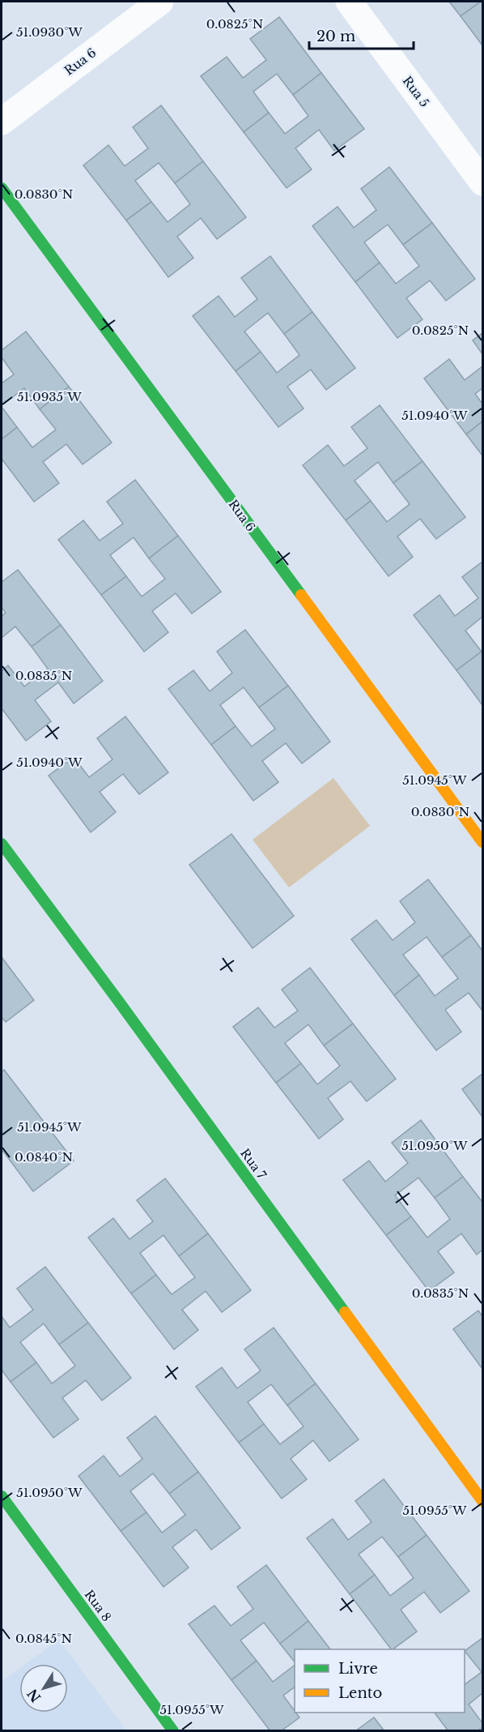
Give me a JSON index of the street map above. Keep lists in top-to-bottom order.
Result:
{
  "streets": {
    "street": [
      "Rua 6",
      "Rua 5",
      "Rua 7",
      "Rua 8"
    ]
  },
  "legend": ["Livre", "Lento"],
  "scale_bar": "20 m",
  "north": "bottom left",
  "coordinates": [
    "0.0825°N",
    "51.0930°W",
    "0.0830°N",
    "51.0935°W",
    "51.0940°W",
    "0.0835°N",
    "51.0945°W",
    "51.0950°W",
    "0.0840°N",
    "51.0955°W",
    "0.0845°N"
  ]
}
